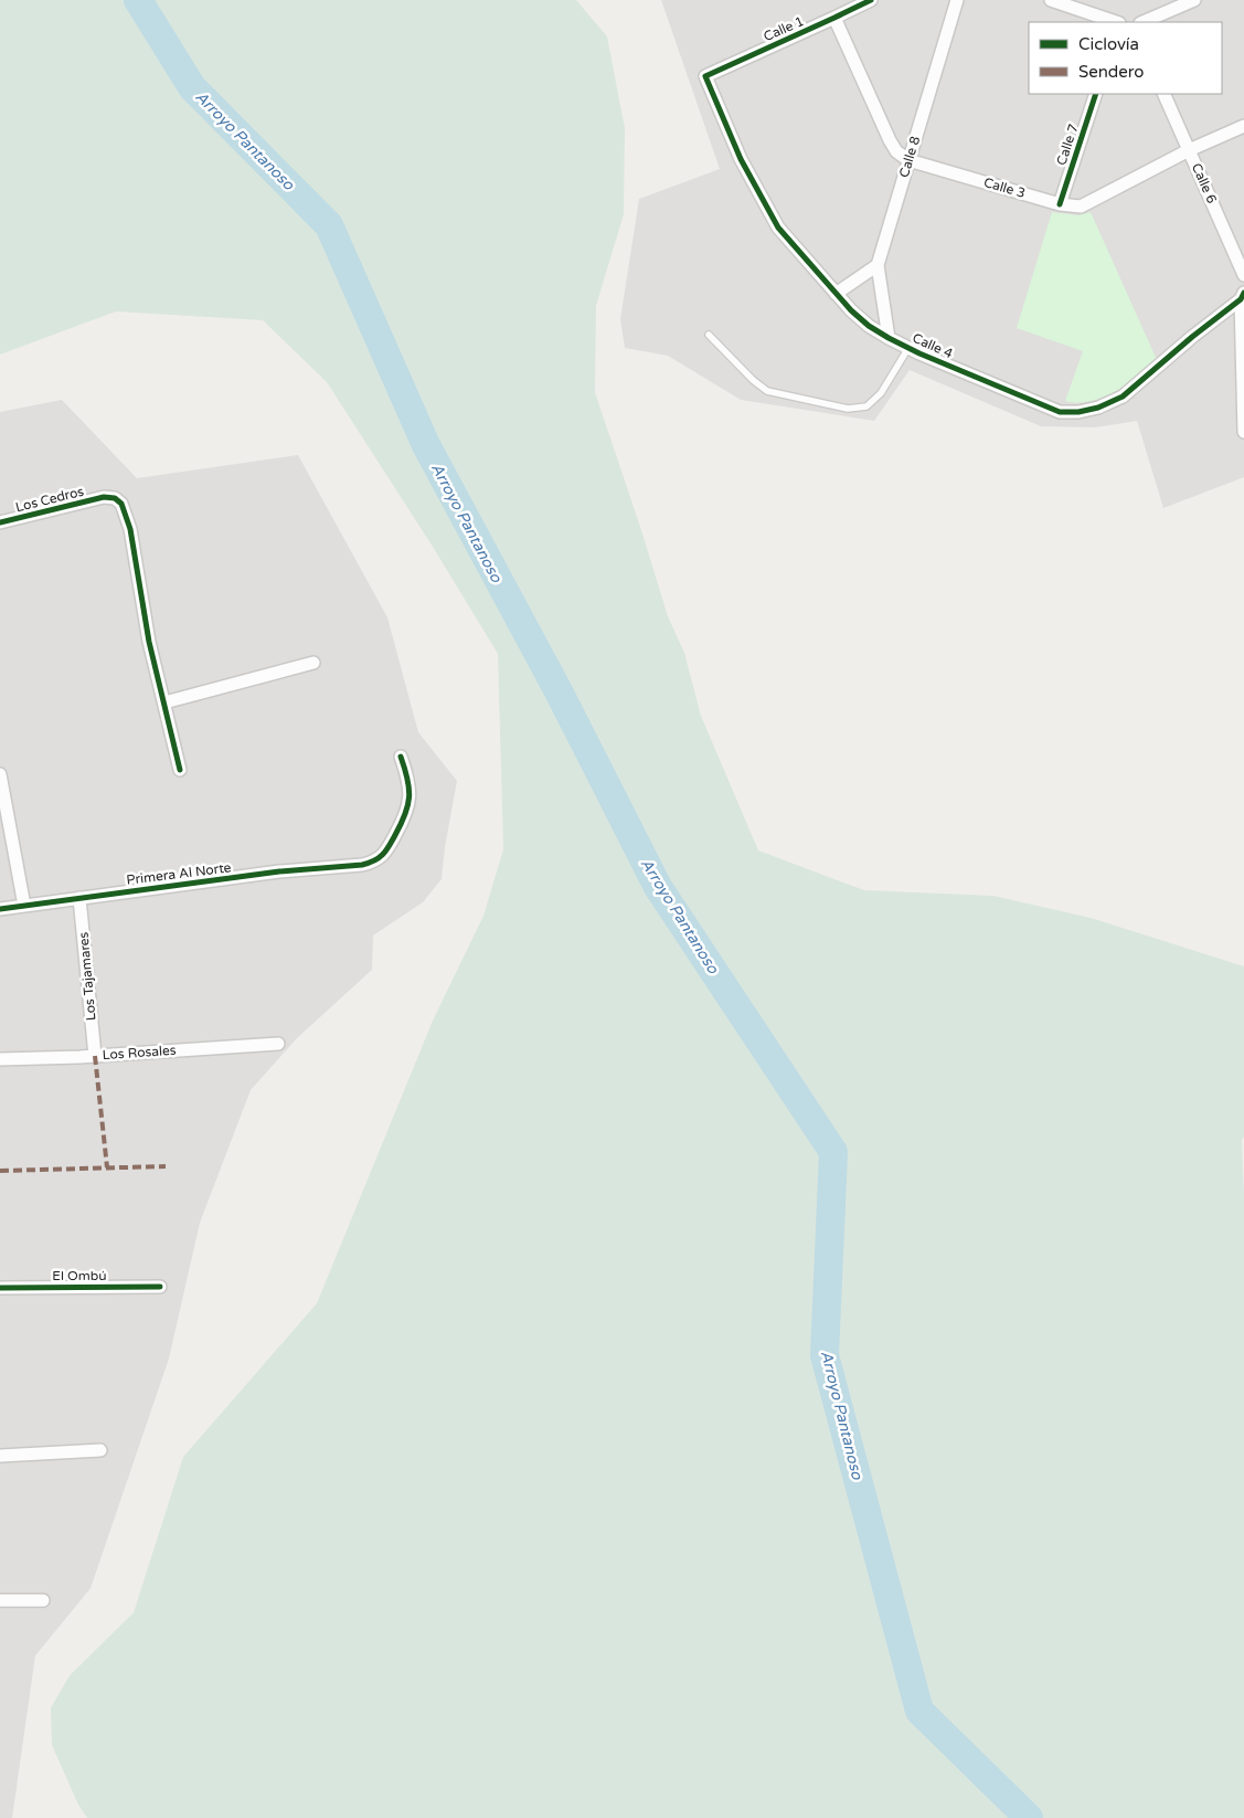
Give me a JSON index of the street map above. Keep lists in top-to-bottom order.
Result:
{
  "streets": {
    "street": [
      "Calle 1",
      "Calle 7",
      "Calle 8",
      "Calle 6",
      "Calle 3",
      "Calle 4",
      "Los Cedros",
      "Primera Al Norte",
      "Los Tajamares",
      "Los Rosales",
      "El Ombú"
    ]
  },
  "crossings": [
    ["Calle 1", "Calle 3"],
    ["Calle 1", "Calle 4"],
    ["Calle 7", "Calle 3"],
    ["Calle 8", "Calle 3"],
    ["Calle 6", "Calle 3"],
    ["Primera Al Norte", "Los Tajamares"],
    ["Los Tajamares", "Los Rosales"]
  ],
  "water": ["Arroyo Pantanoso"],
  "legend": ["Ciclovía", "Sendero"]
}
